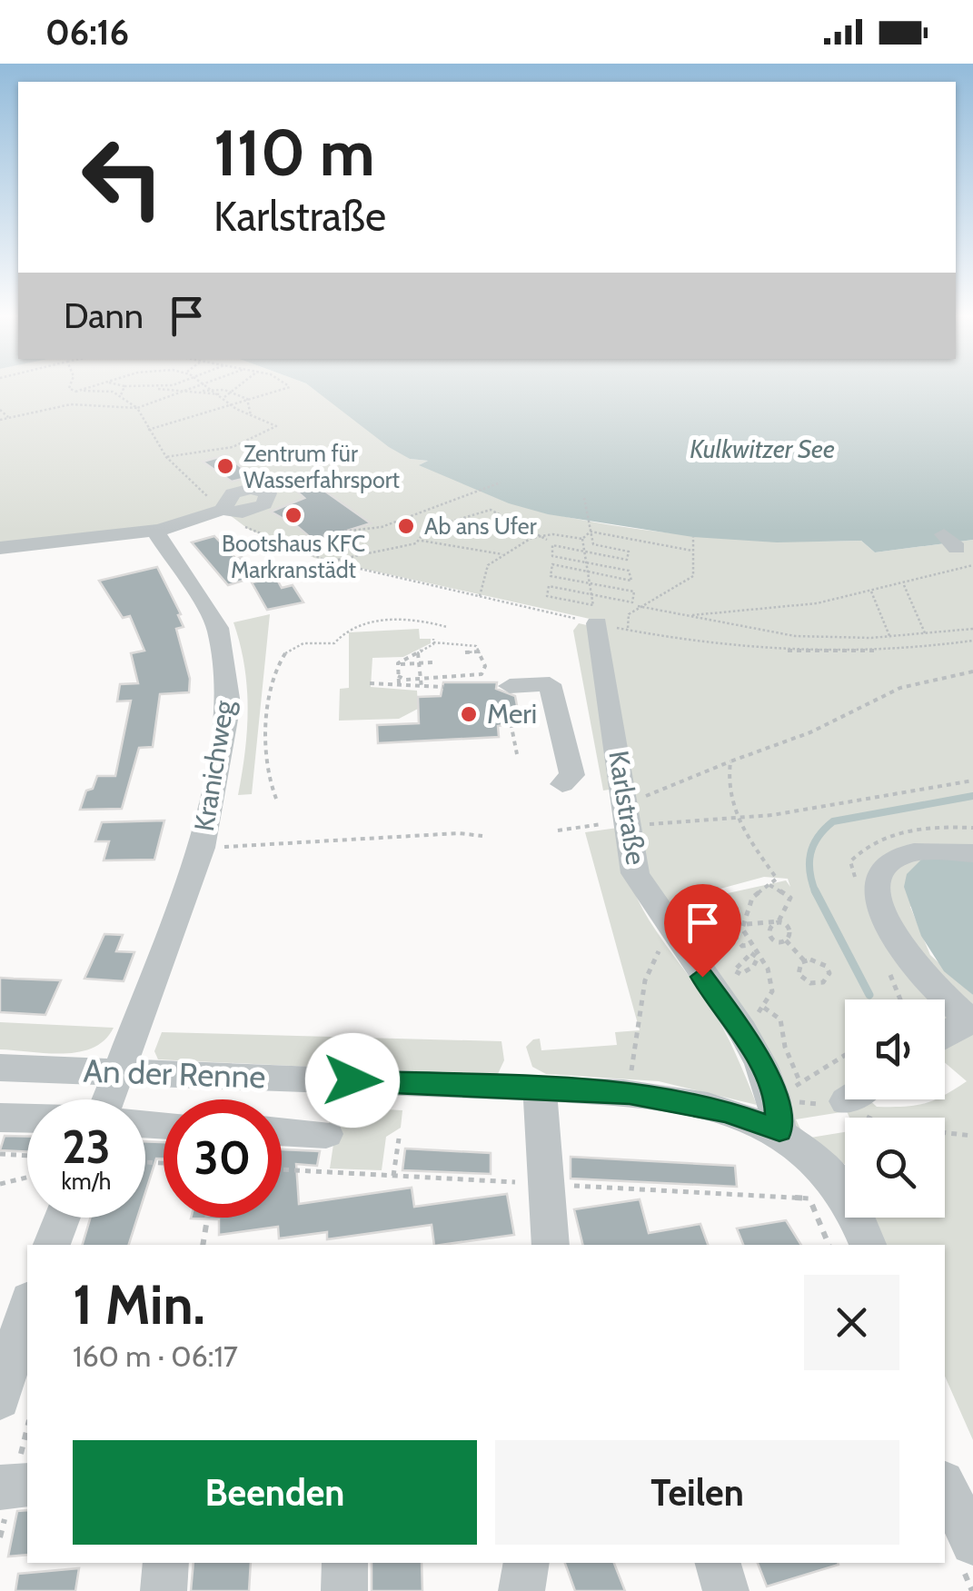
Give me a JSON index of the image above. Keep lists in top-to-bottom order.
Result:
{
  "streets": {
    "street": ["Kranichweg", "Karlstraße", "An der Renne"]
  },
  "crossings": [
    ["Kranichweg", "An der Renne"],
    ["Karlstraße", "An der Renne"]
  ],
  "water": ["Kulkwitzer See"],
  "places": [
    "Zentrum für Wasserfahrsport",
    "Bootshaus KFC Markranstädt",
    "Ab ans Ufer",
    "Meri"
  ],
  "page": {
    "status": "06:16",
    "turn": ["110 m", "Karlstraße"],
    "then": "Dann",
    "speed": "23 km/h",
    "limit": "30",
    "heading": ["1 Min.", "160 m · 06:17"],
    "buttons": ["Beenden", "Teilen"]
  }
}
